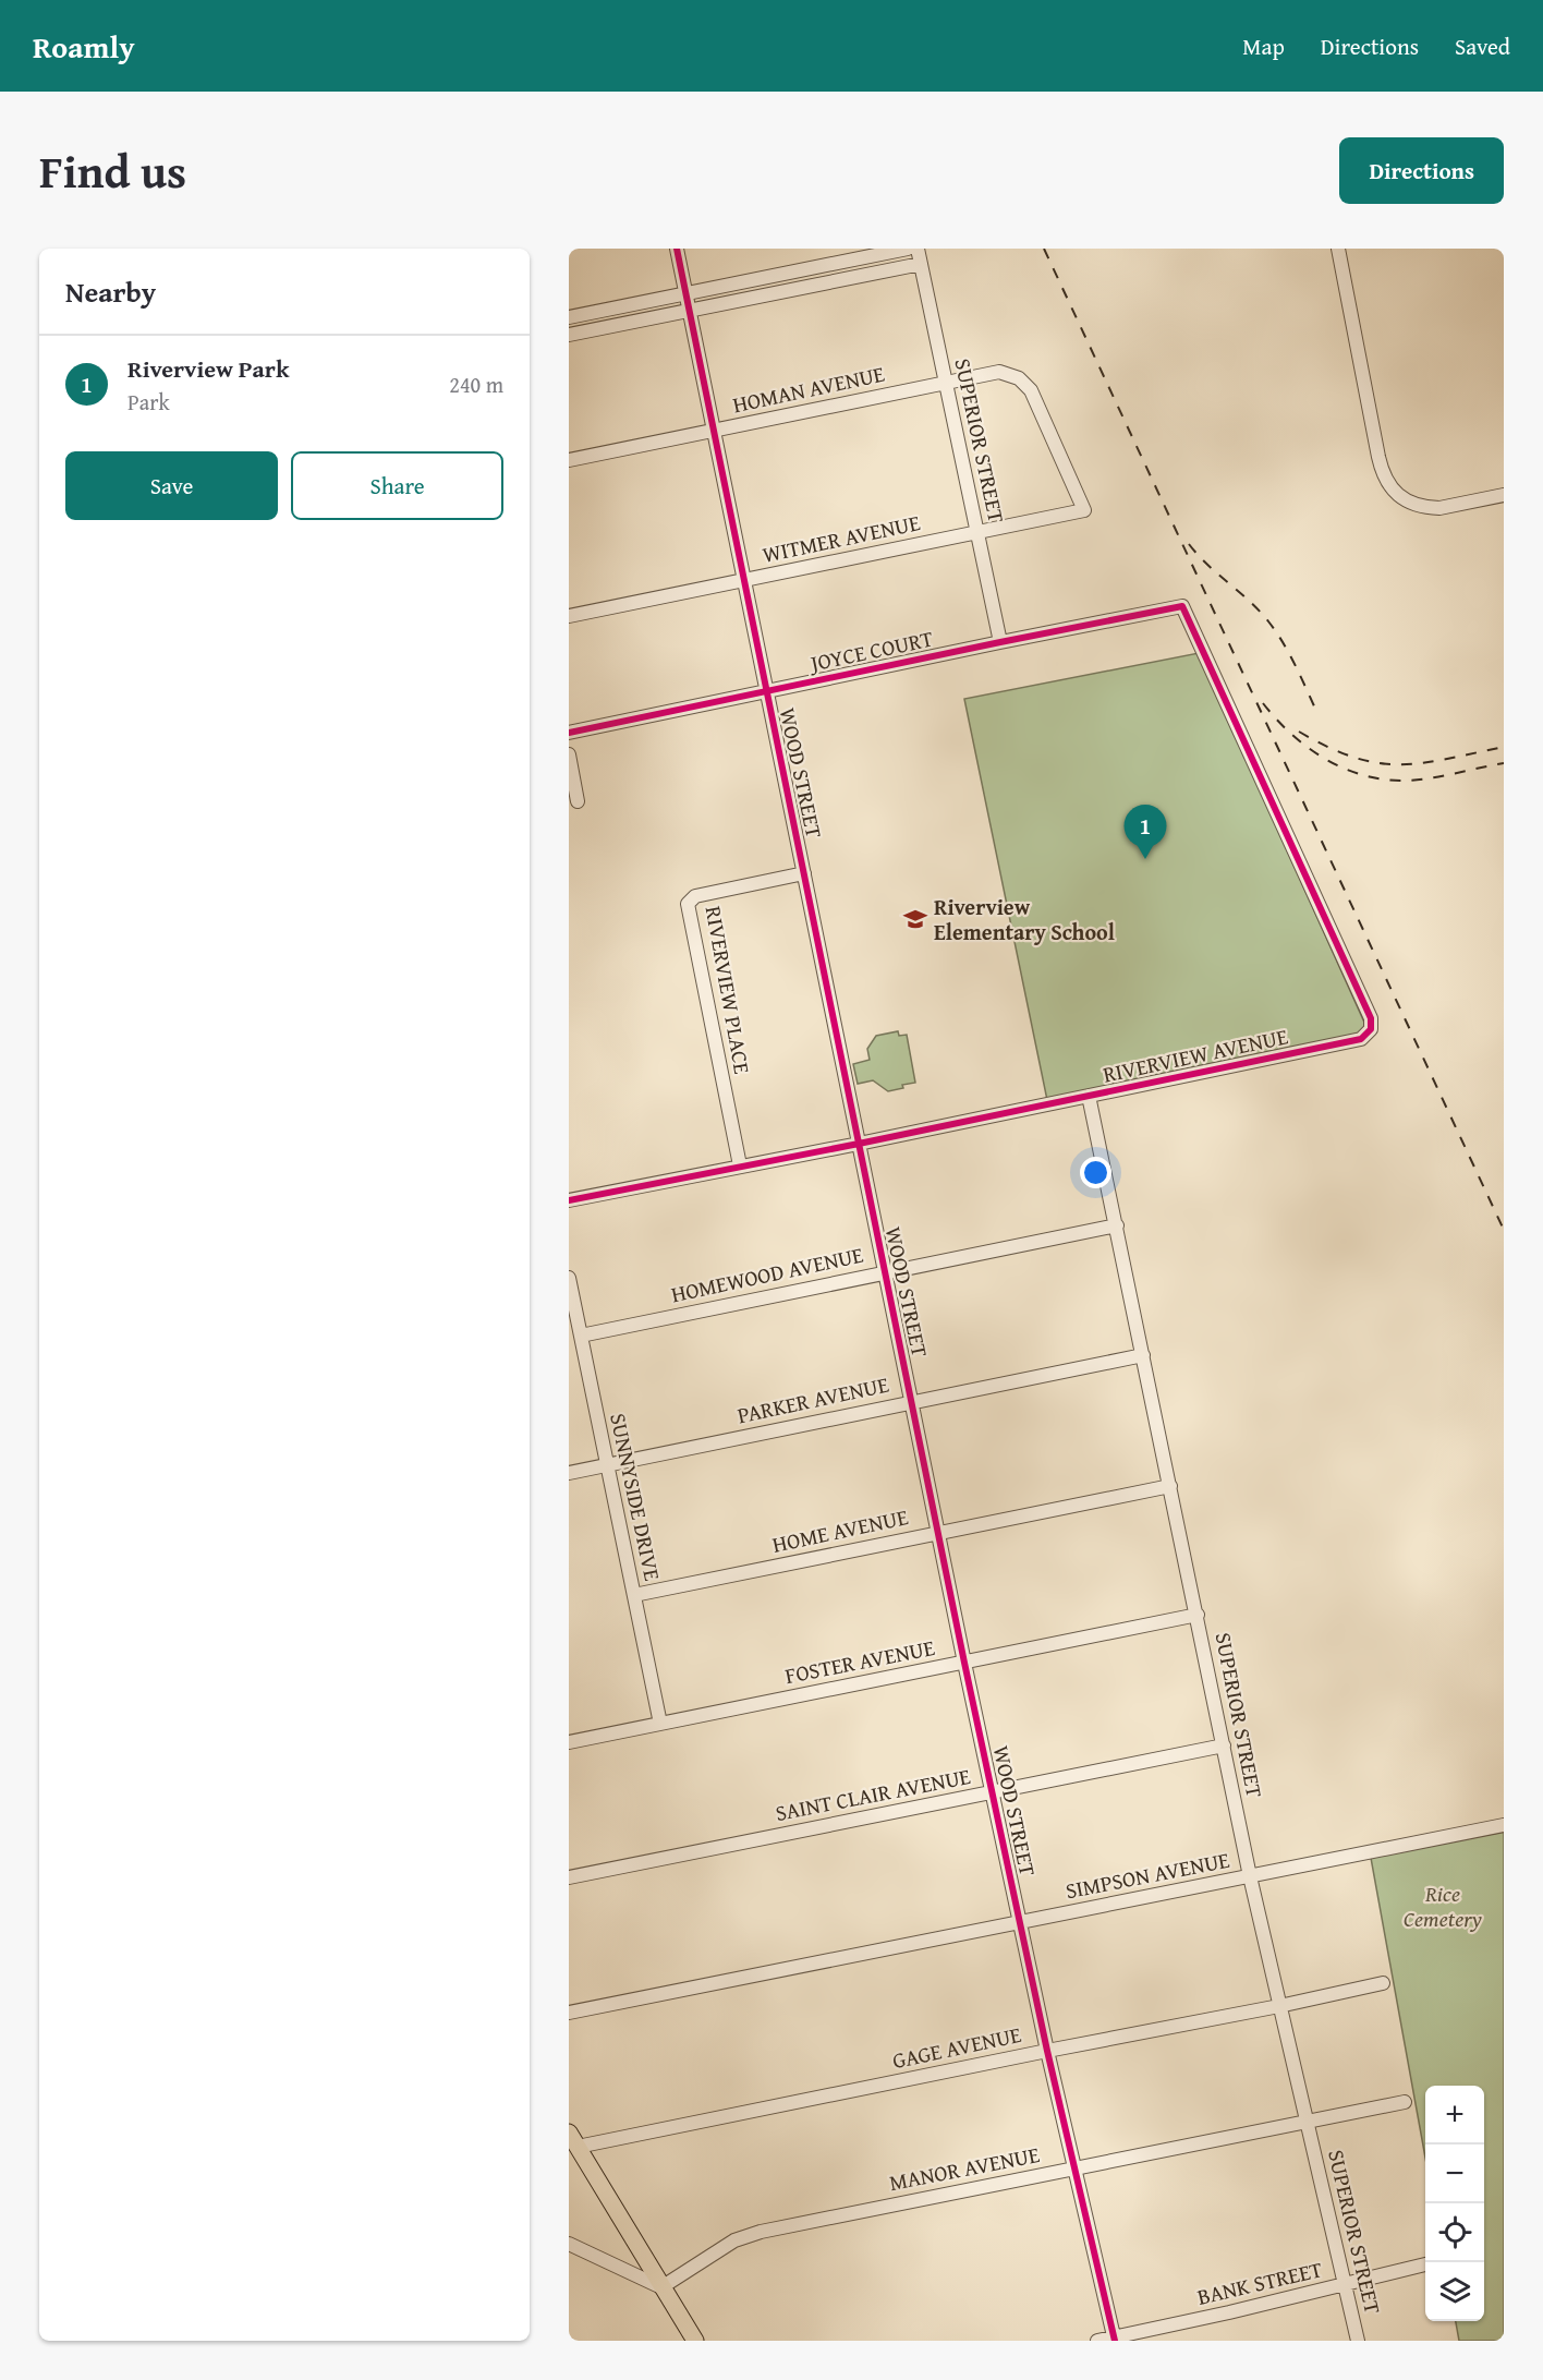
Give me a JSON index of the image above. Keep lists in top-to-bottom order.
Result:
{
  "streets": {
    "street": [
      "HOMAN AVENUE",
      "SUPERIOR STREET",
      "WITMER AVENUE",
      "JOYCE COURT",
      "WOOD STREET",
      "RIVERVIEW PLACE",
      "RIVERVIEW AVENUE",
      "HOMEWOOD AVENUE",
      "PARKER AVENUE",
      "SUNNYSIDE DRIVE",
      "HOME AVENUE",
      "FOSTER AVENUE",
      "SAINT CLAIR AVENUE",
      "SIMPSON AVENUE",
      "GAGE AVENUE",
      "MANOR AVENUE",
      "BANK STREET"
    ]
  },
  "crossings": [
    ["HOMAN AVENUE", "SUPERIOR STREET"],
    ["HOMAN AVENUE", "WITMER AVENUE"],
    ["HOMAN AVENUE", "WOOD STREET"],
    ["SUPERIOR STREET", "WITMER AVENUE"],
    ["SUPERIOR STREET", "JOYCE COURT"],
    ["SUPERIOR STREET", "RIVERVIEW AVENUE"],
    ["SUPERIOR STREET", "HOMEWOOD AVENUE"],
    ["SUPERIOR STREET", "PARKER AVENUE"],
    ["SUPERIOR STREET", "HOME AVENUE"],
    ["SUPERIOR STREET", "FOSTER AVENUE"],
    ["SUPERIOR STREET", "SAINT CLAIR AVENUE"],
    ["SUPERIOR STREET", "SIMPSON AVENUE"],
    ["SUPERIOR STREET", "GAGE AVENUE"],
    ["SUPERIOR STREET", "MANOR AVENUE"],
    ["SUPERIOR STREET", "BANK STREET"],
    ["WITMER AVENUE", "WOOD STREET"],
    ["JOYCE COURT", "WOOD STREET"],
    ["JOYCE COURT", "RIVERVIEW AVENUE"],
    ["WOOD STREET", "RIVERVIEW PLACE"],
    ["WOOD STREET", "RIVERVIEW AVENUE"],
    ["WOOD STREET", "HOMEWOOD AVENUE"],
    ["WOOD STREET", "PARKER AVENUE"],
    ["WOOD STREET", "HOME AVENUE"],
    ["WOOD STREET", "FOSTER AVENUE"],
    ["WOOD STREET", "SAINT CLAIR AVENUE"],
    ["WOOD STREET", "SIMPSON AVENUE"],
    ["WOOD STREET", "GAGE AVENUE"],
    ["WOOD STREET", "MANOR AVENUE"],
    ["WOOD STREET", "BANK STREET"],
    ["RIVERVIEW PLACE", "RIVERVIEW AVENUE"],
    ["HOMEWOOD AVENUE", "SUNNYSIDE DRIVE"],
    ["PARKER AVENUE", "SUNNYSIDE DRIVE"],
    ["SUNNYSIDE DRIVE", "HOME AVENUE"],
    ["SUNNYSIDE DRIVE", "FOSTER AVENUE"]
  ],
  "parks": ["Rice Cemetery"],
  "places": {
    "school or university": ["Riverview Elementary School"]
  },
  "page": {
    "header": "Roamly",
    "nav": ["Map", "Directions", "Saved"],
    "title": "Find us",
    "buttons": [
      "Directions",
      ["Save", "Share"]
    ],
    "heading": "Nearby",
    "list": [
      {
        "mark": "1",
        "name": "Riverview Park",
        "note": "Park",
        "value": "240 m"
      }
    ],
    "pins": "1",
    "map_buttons": ["+", "−"]
  }
}
